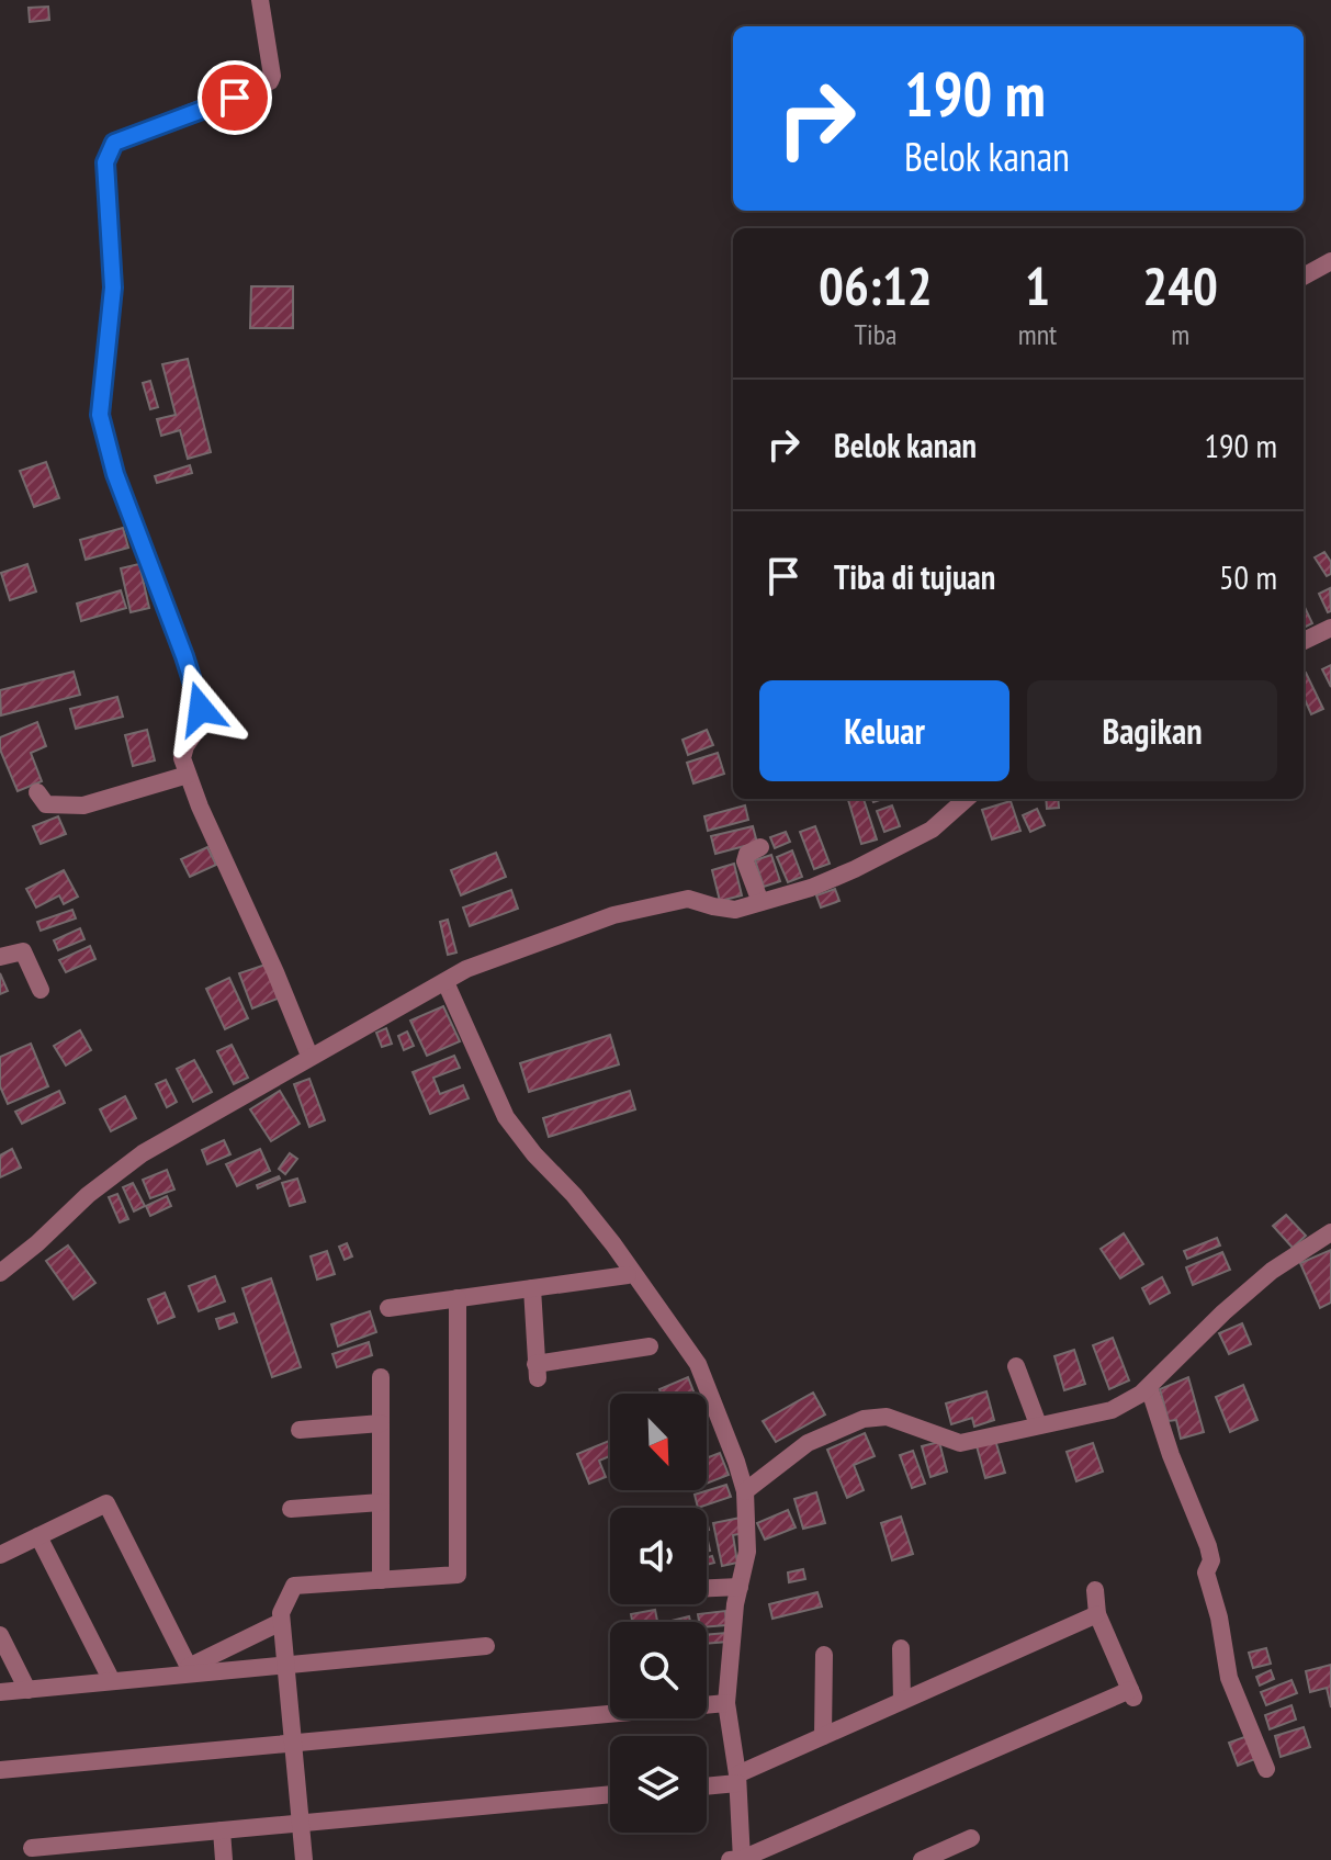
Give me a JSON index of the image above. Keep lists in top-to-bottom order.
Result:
{
  "north": "bottom right",
  "page": {
    "turn": ["190 m", "Belok kanan"],
    "eta": [
      "06:12",
      "Tiba",
      "1",
      "mnt",
      "240",
      "m"
    ],
    "list": [
      {
        "name": "Belok kanan",
        "value": "190 m"
      },
      {
        "name": "Tiba di tujuan",
        "value": "50 m"
      }
    ],
    "buttons": ["Keluar", "Bagikan"]
  }
}
